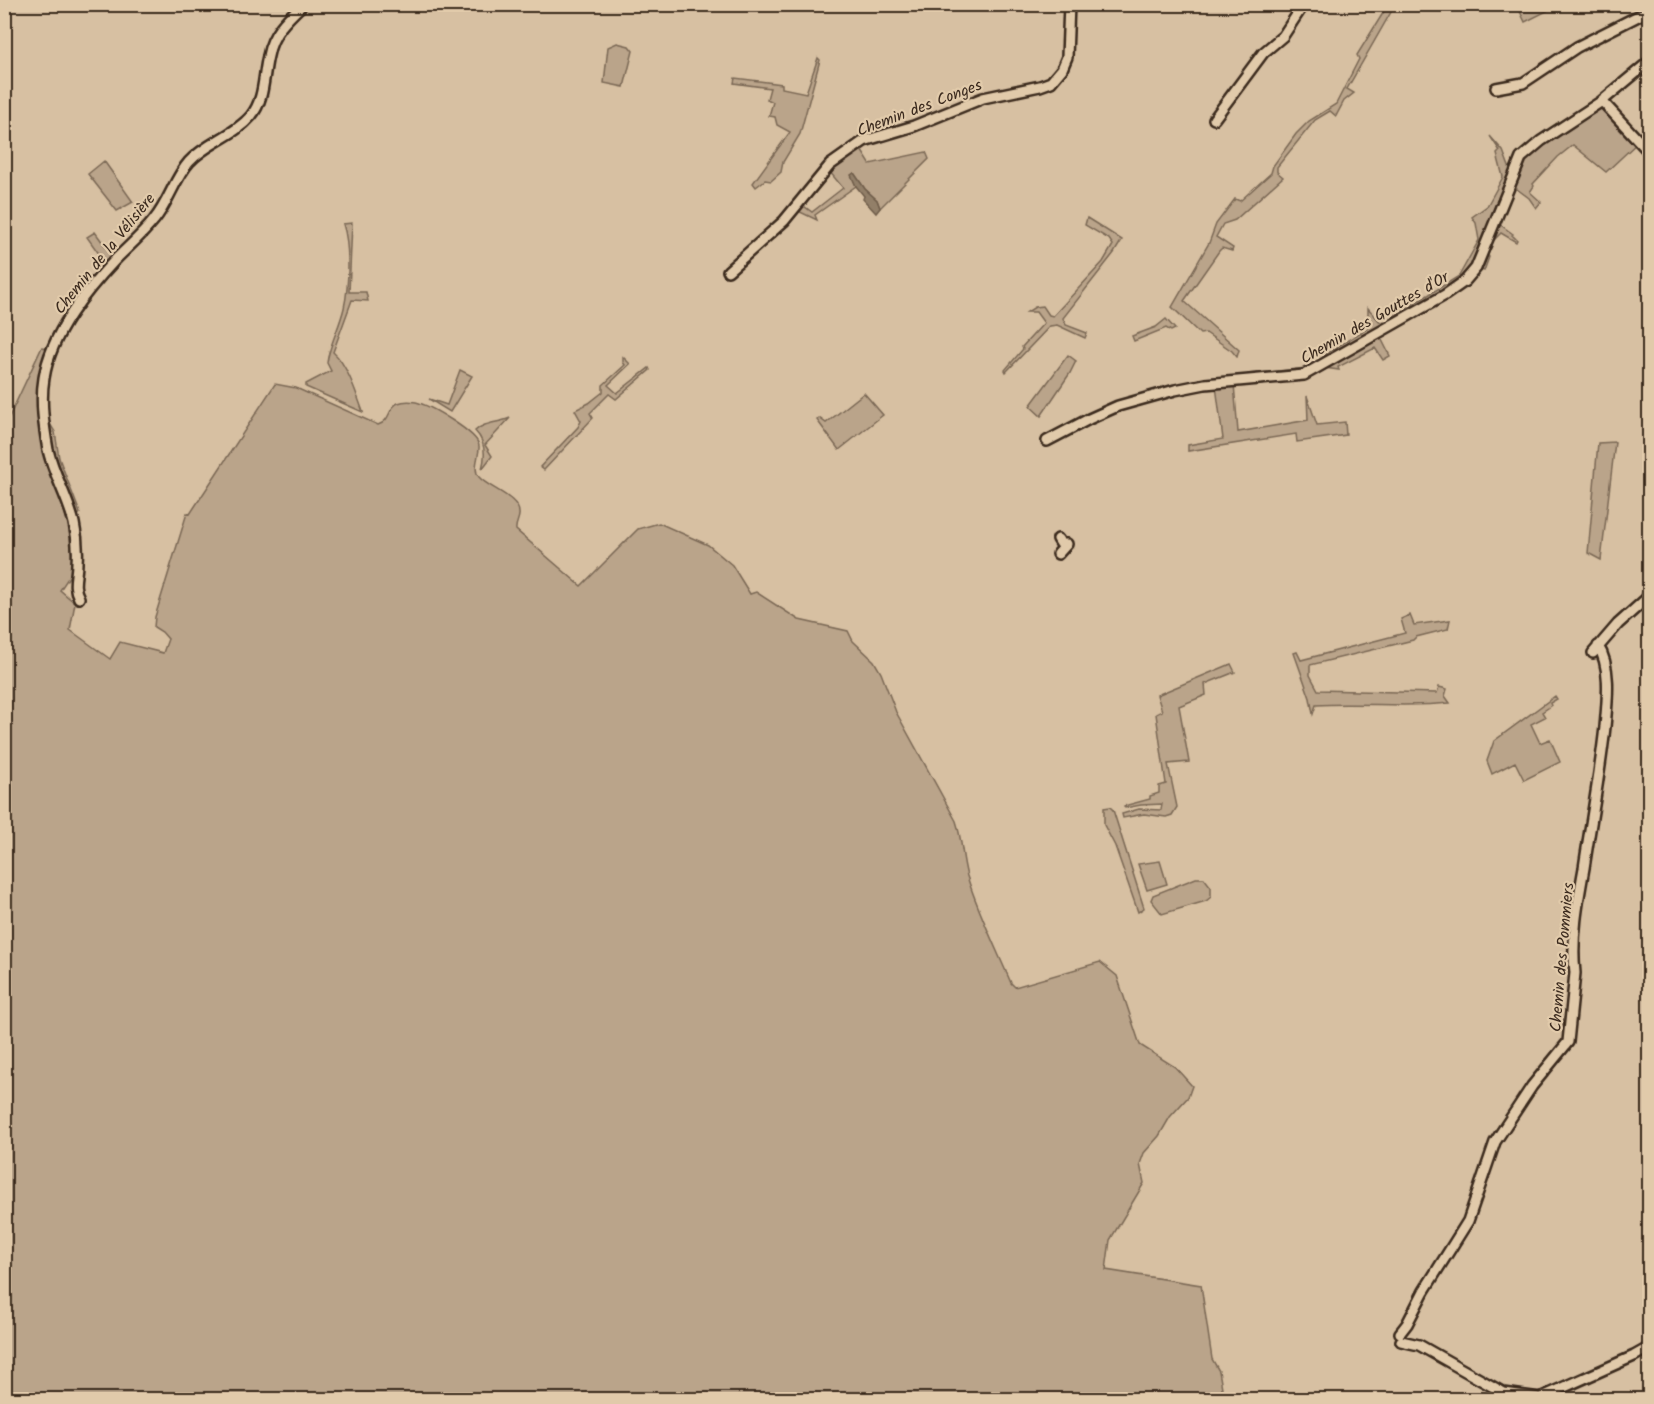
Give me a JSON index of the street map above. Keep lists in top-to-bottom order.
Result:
{
  "streets": {
    "street": [
      "Chemin des Conges",
      "Chemin de la Vélisière",
      "Chemin des Gouttes d'Or",
      "Chemin des Pommiers"
    ]
  }
}
